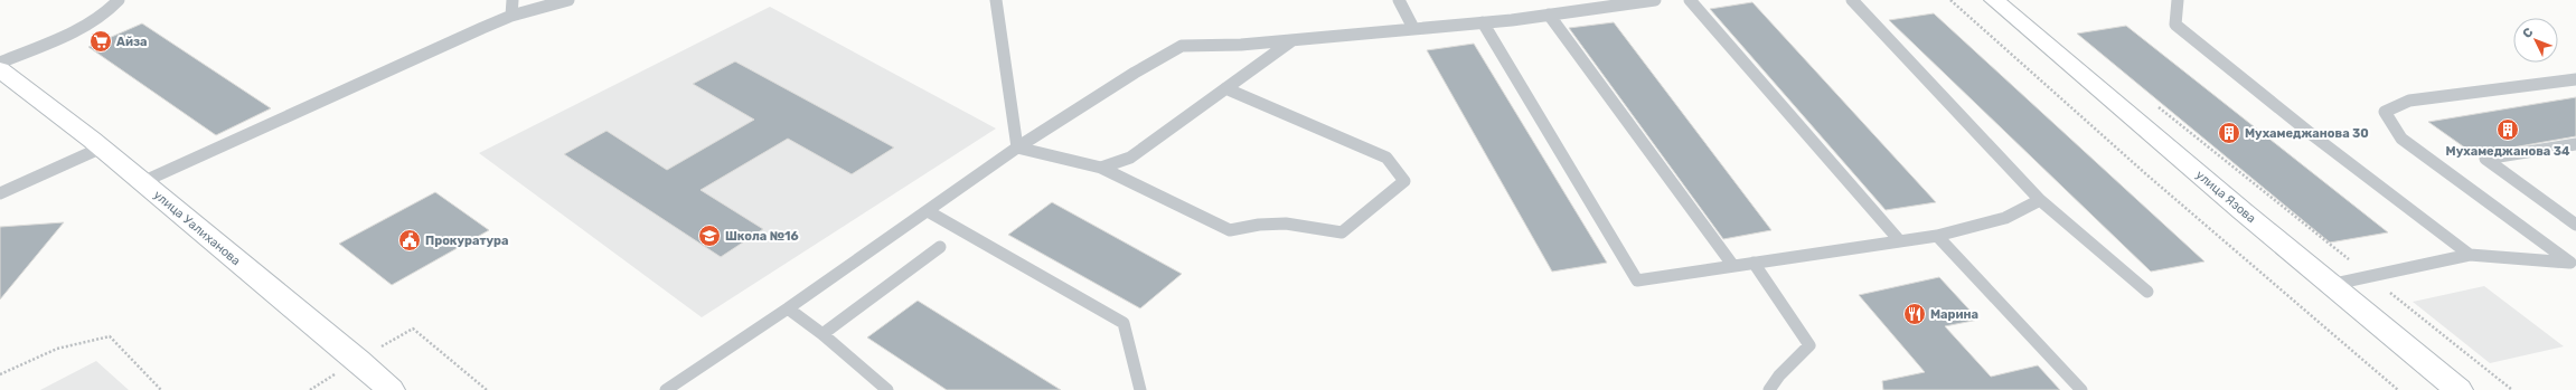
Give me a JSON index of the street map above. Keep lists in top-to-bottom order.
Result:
{
  "streets": {
    "street": ["улица Язова", "улица Уалиханова"]
  },
  "places": {
    "supermarket": ["Айза"],
    "building": ["Мухамеджанова 34", "Мухамеджанова 30"],
    "school or university": ["Школа №16"],
    "public building": ["Прокуратура"],
    "restaurant": ["Марина"]
  },
  "north": "top left"
}
